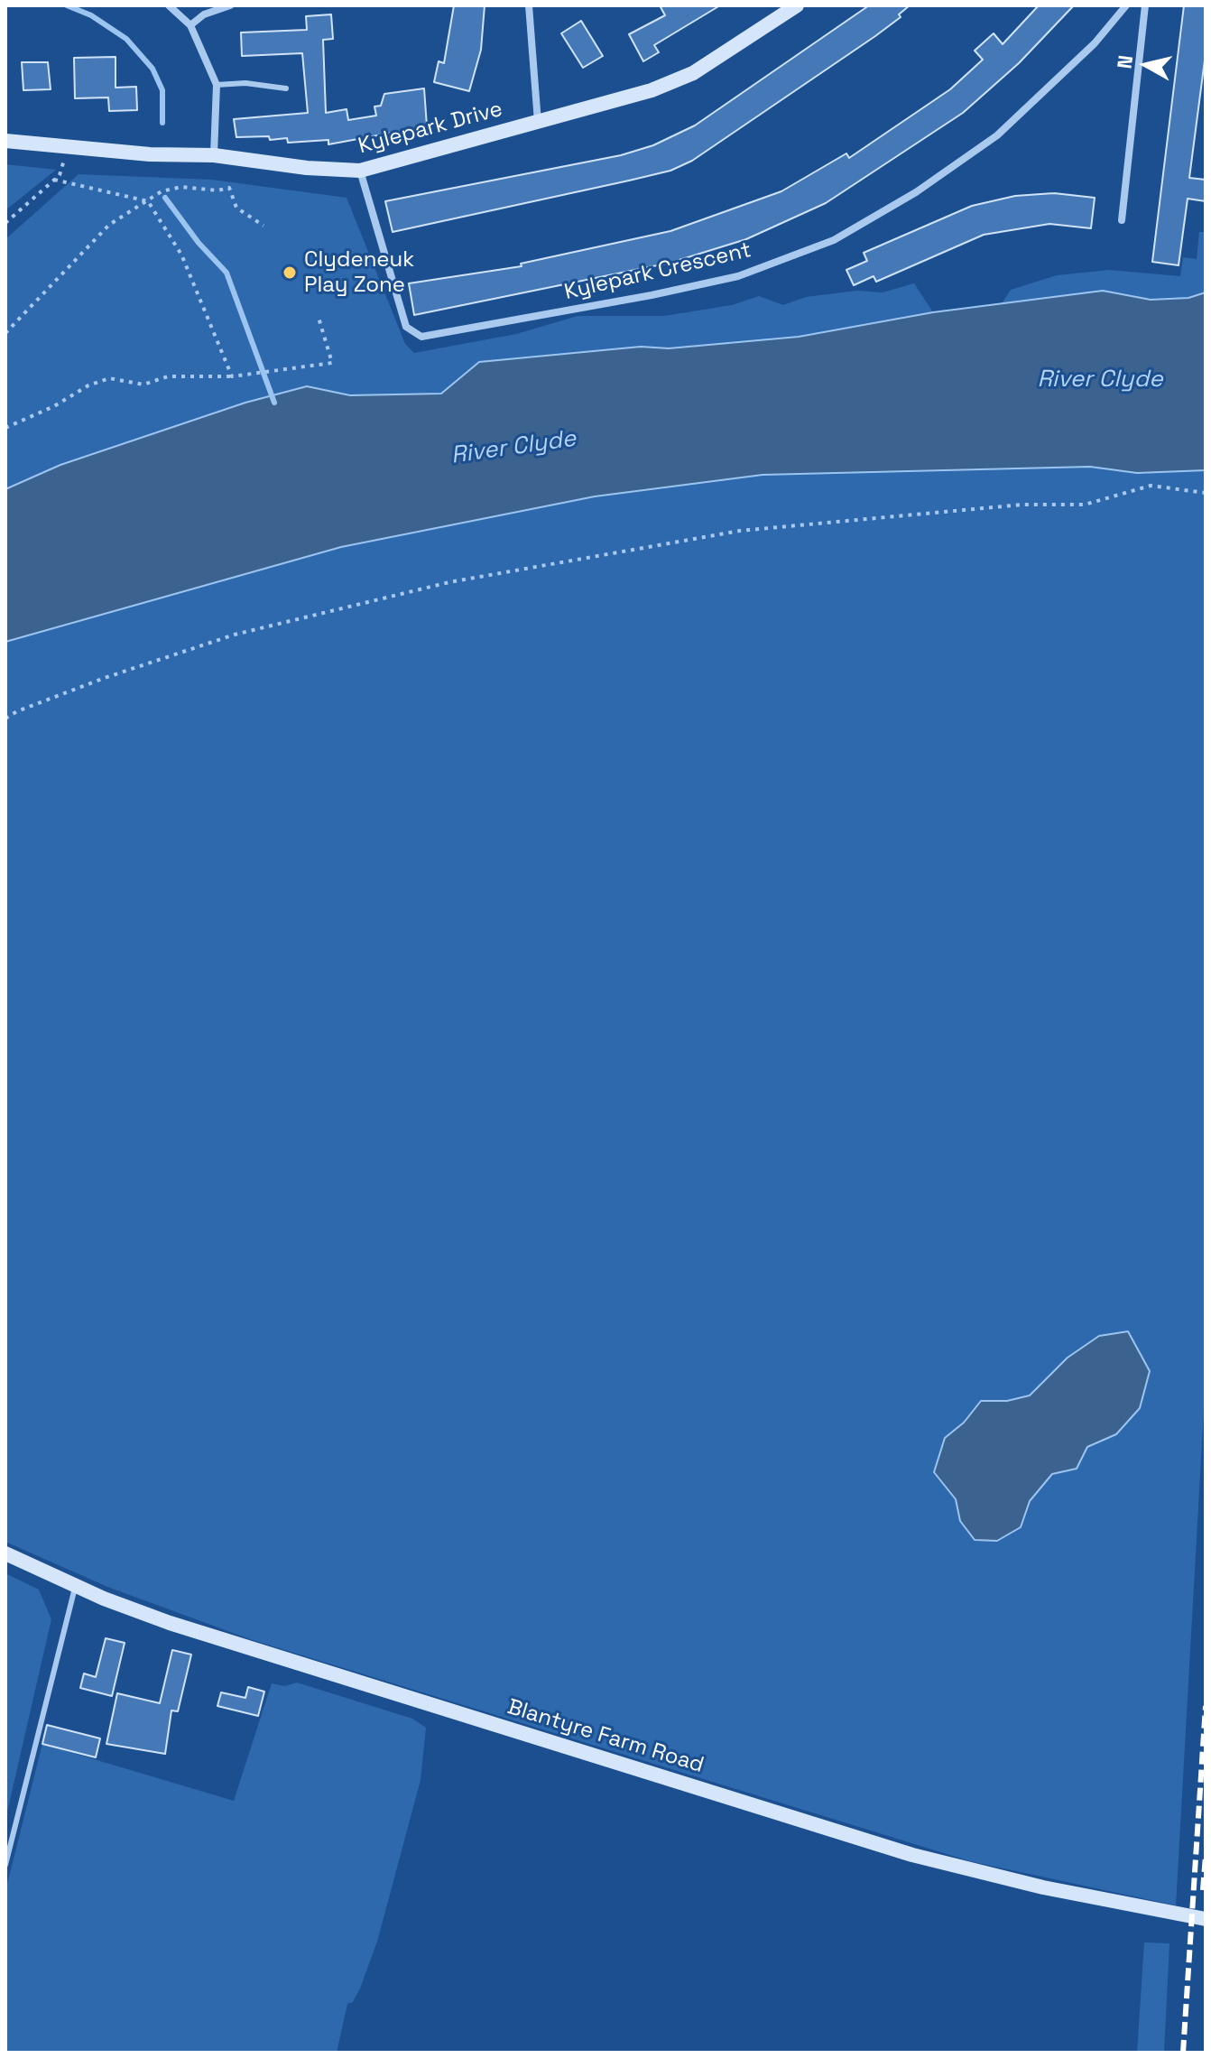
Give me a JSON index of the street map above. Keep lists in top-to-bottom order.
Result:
{
  "streets": {
    "main road": ["Kylepark Drive", "Blantyre Farm Road"],
    "street": ["Kylepark Crescent"]
  },
  "crossings": [
    ["Kylepark Drive", "Kylepark Crescent"]
  ],
  "water": ["River Clyde"],
  "places": ["Clydeneuk Play Zone"],
  "north": "left"
}
